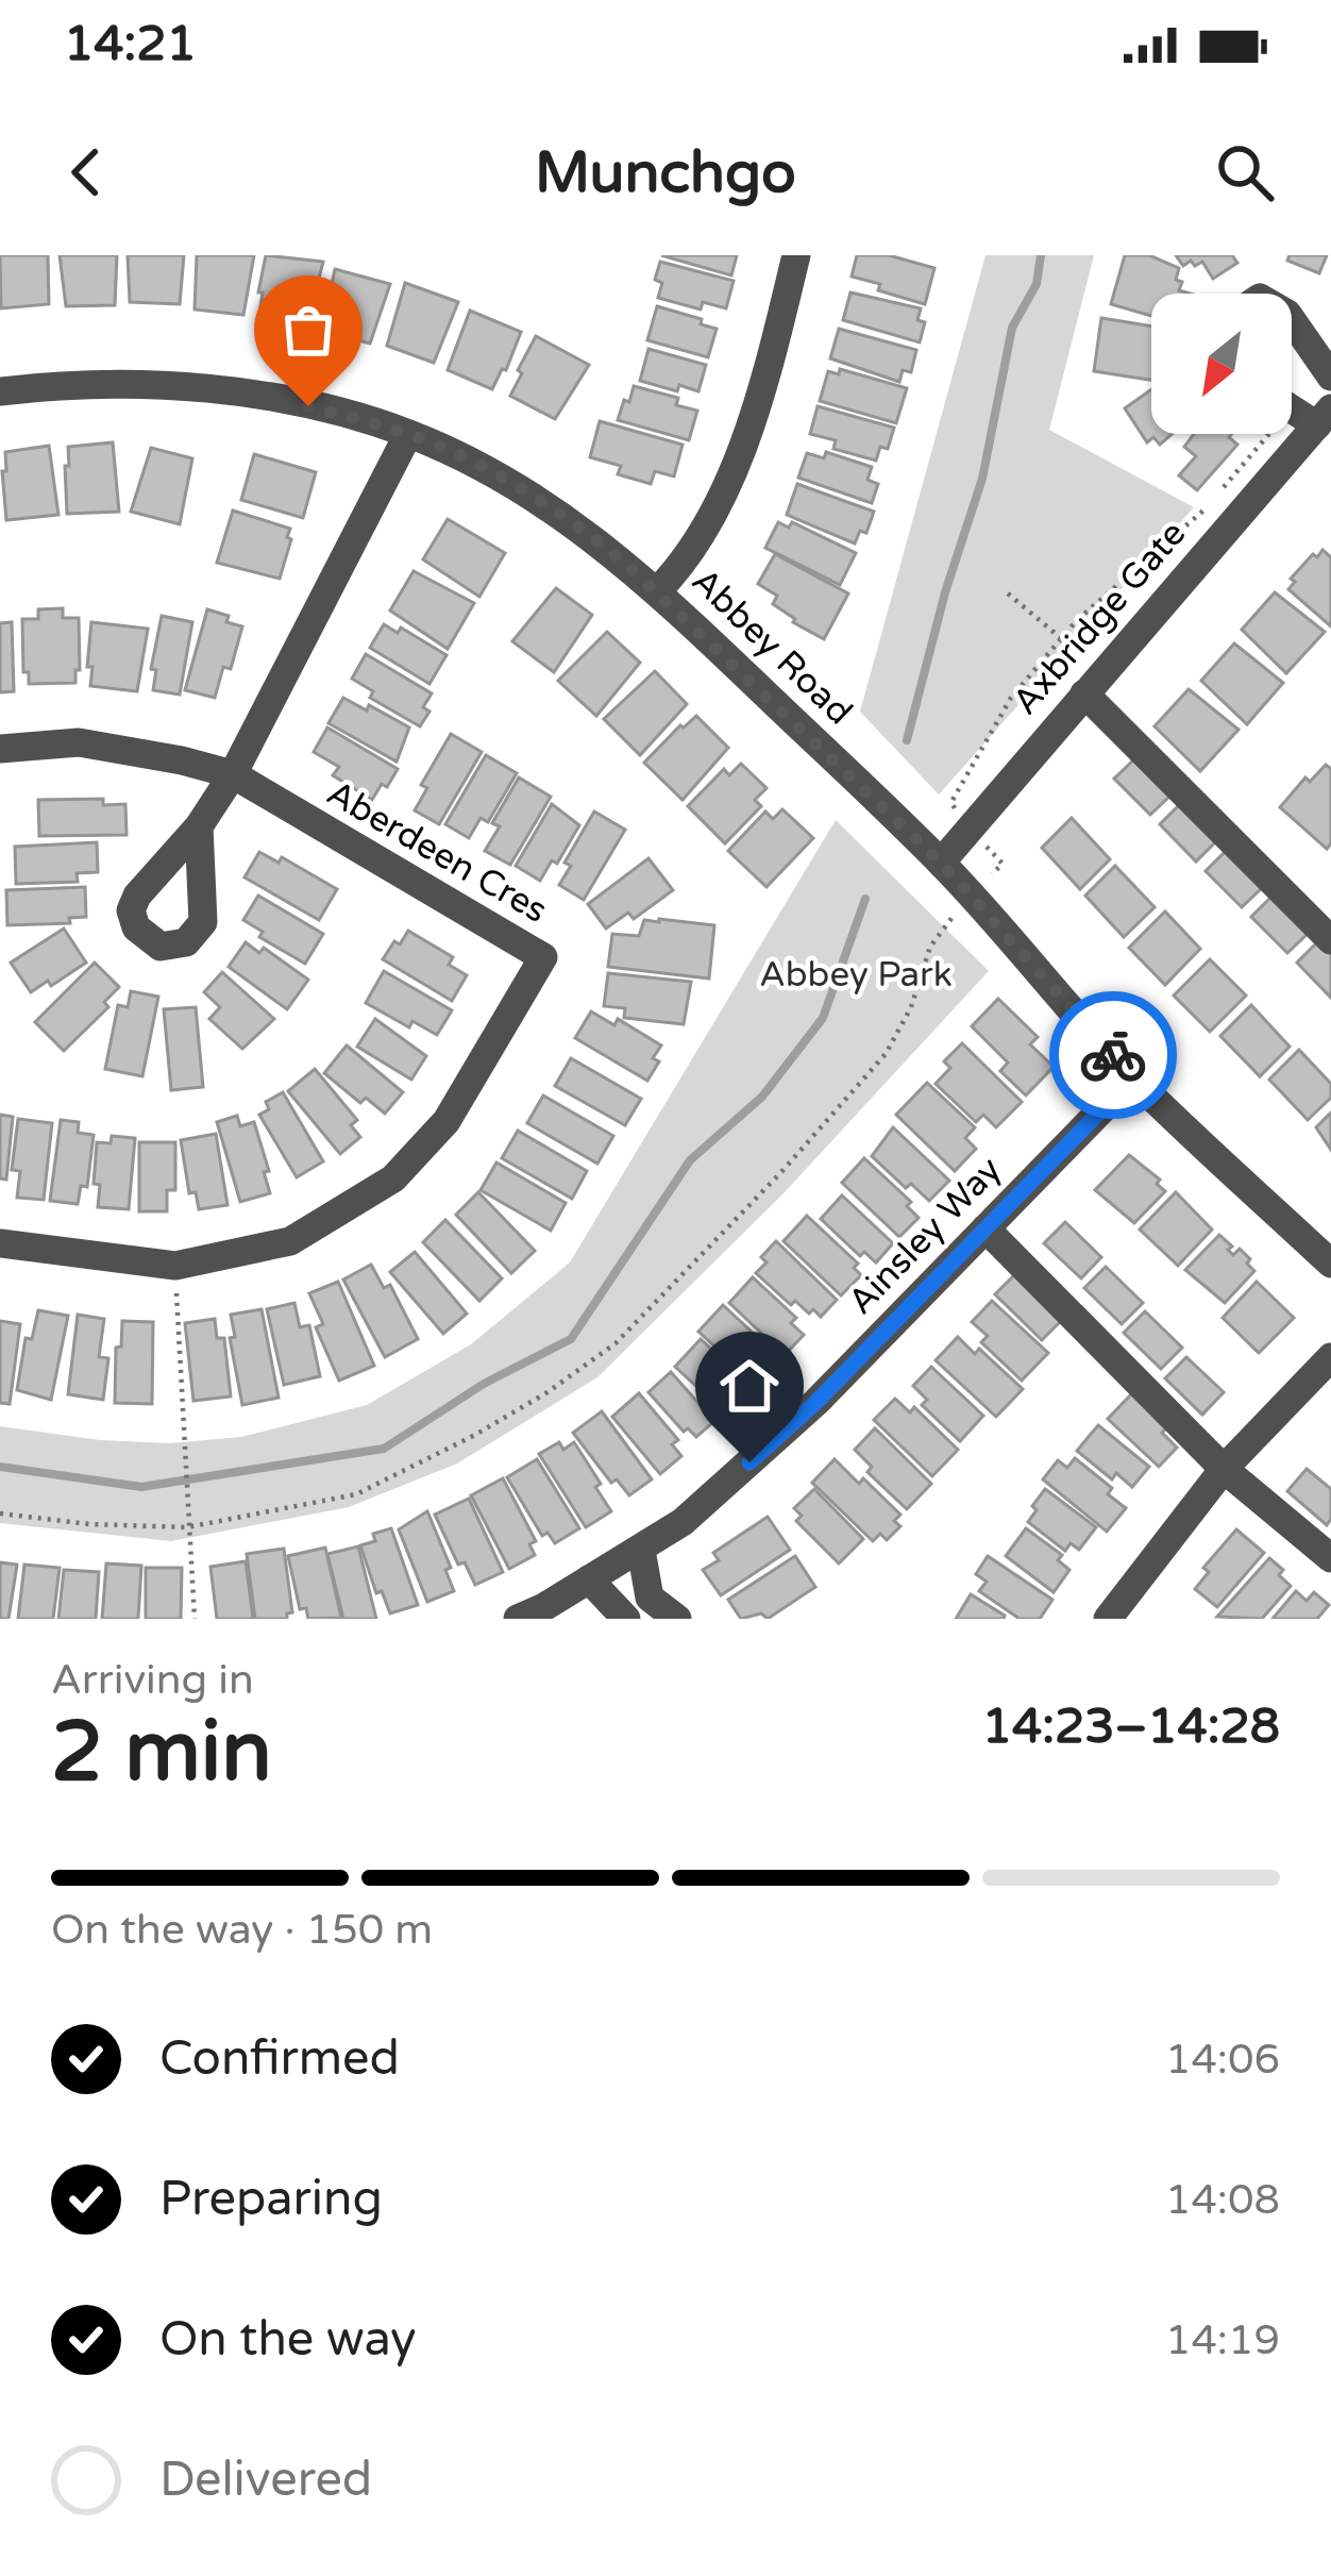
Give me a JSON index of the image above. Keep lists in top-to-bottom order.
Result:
{
  "streets": {
    "street": [
      "Axbridge Gate",
      "Abbey Road",
      "Aberdeen Cres",
      "Ainsley Way"
    ]
  },
  "crossings": [
    ["Axbridge Gate", "Abbey Road"],
    ["Abbey Road", "Ainsley Way"]
  ],
  "parks": ["Abbey Park"],
  "north": "bottom left",
  "page": {
    "status": "14:21",
    "header": "Munchgo",
    "heading": ["2 min", "Arriving in", "14:23–14:28"],
    "bar": "On the way · 150 m",
    "list": [
      ["Confirmed", "14:06"],
      ["Preparing", "14:08"],
      ["On the way", "14:19"],
      "Delivered"
    ]
  }
}
